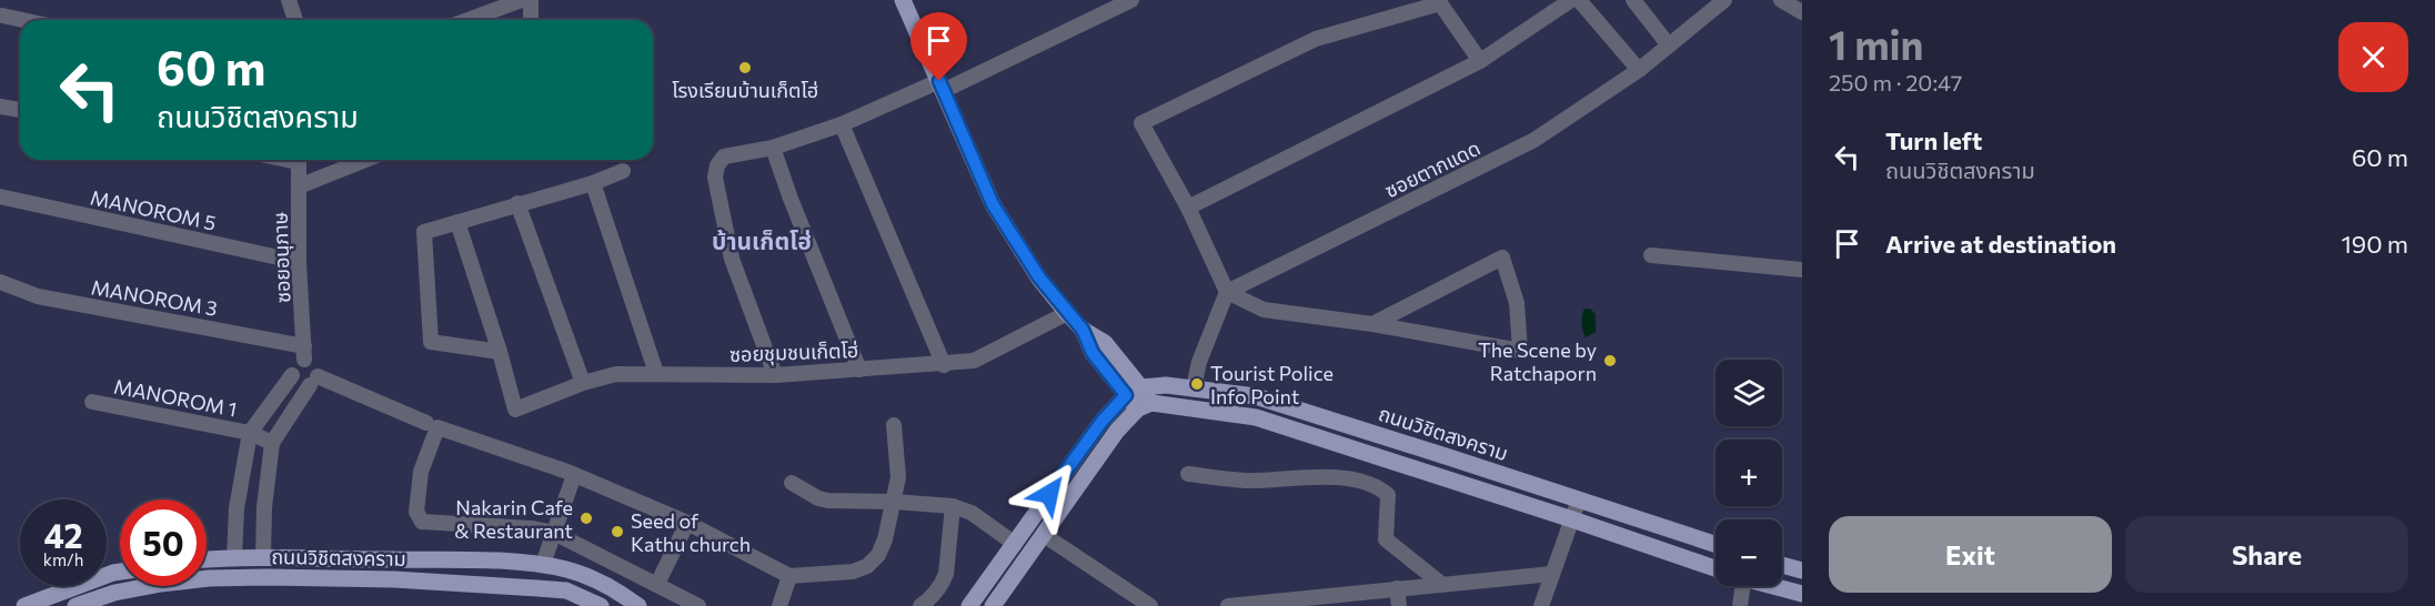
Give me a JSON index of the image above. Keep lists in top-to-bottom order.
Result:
{
  "streets": {
    "main road": ["ถนนวิชิตสงคราม"],
    "street": [
      "ซอยตากแดด",
      "MANOROM 5",
      "ซอยอนุภาษ",
      "MANOROM 3",
      "ซอยชุมชนเก็ตโฮ่",
      "MANOROM 1"
    ]
  },
  "crossings": [
    ["MANOROM 5", "ซอยอนุภาษ"],
    ["ซอยอนุภาษ", "MANOROM 3"]
  ],
  "districts": ["บ้านเก็ตโฮ่"],
  "places": [
    "โรงเรียนบ้านเก็ตโฮ่",
    "The Scene by Ratchaporn",
    "Tourist Police Info Point",
    "Nakarin Cafe & Restaurant",
    "Seed of Kathu church"
  ],
  "page": {
    "heading": ["1 min", "250 m · 20:47"],
    "turn": ["60 m", "ถนนวิชิตสงคราม"],
    "list": [
      {
        "name": "Turn left",
        "note": "ถนนวิชิตสงคราม",
        "value": "60 m"
      },
      {
        "name": "Arrive at destination",
        "value": "190 m"
      }
    ],
    "map_buttons": ["+", "−"],
    "speed": "42 km/h",
    "limit": "50",
    "buttons": ["Exit", "Share"]
  }
}
